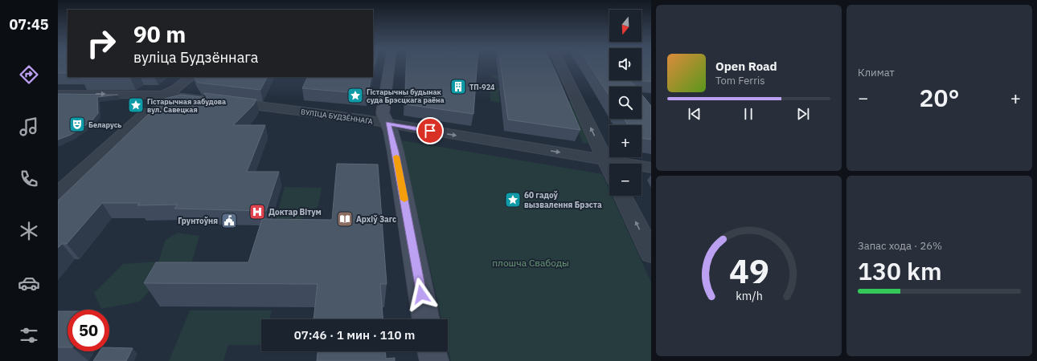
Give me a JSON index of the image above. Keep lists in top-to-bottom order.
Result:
{
  "streets": {
    "street": ["ВУЛІЦА БУДЗЁННАГА"]
  },
  "one_way": ["ВУЛІЦА БУДЗЁННАГА"],
  "parks": ["плошча Свабоды"],
  "places": {
    "building": ["ТП-924"],
    "place": ["Гістарычны будынак суда Брэсцкага раёна", "Гістарычная забудова вул. Савецкая", "60 гадоў вызвалення Брэста"],
    "theatre": ["Беларусь"],
    "hospital": ["Доктар Вітум"],
    "library": ["Архіў Загс"],
    "public building": ["Грунтоўня"]
  },
  "north": "bottom",
  "page": {
    "tabs": "07:45",
    "tile": [
      "Климат",
      ["Запас хода · 26%", "130 km"]
    ],
    "map_buttons": ["+", "−"],
    "turn": ["90 m", "вуліца Будзённага"],
    "song": ["Open Road", "Tom Ferris"],
    "heat": ["−", "20°", "+"],
    "limit": "50",
    "trip": "07:46 · 1 мин · 110 m",
    "gauge": ["49", "km/h"]
  }
}
